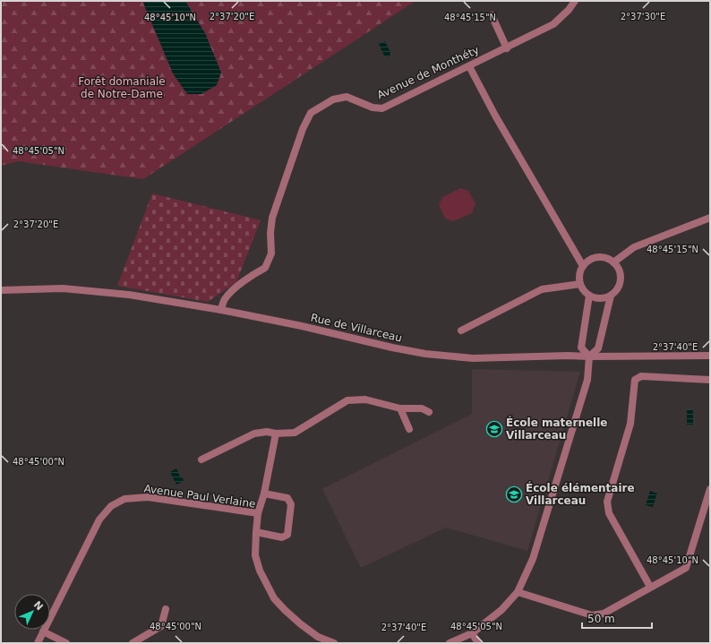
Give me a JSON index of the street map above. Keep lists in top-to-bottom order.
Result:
{
  "streets": {
    "street": ["Avenue de Monthéty", "Rue de Villarceau", "Avenue Paul Verlaine"]
  },
  "crossings": [
    ["Avenue de Monthéty", "Rue de Villarceau"]
  ],
  "parks": ["Forêt domaniale de Notre-Dame"],
  "places": {
    "school or university": ["École maternelle Villarceau", "École élémentaire Villarceau"]
  },
  "scale_bar": "50 m",
  "north": "top right",
  "coordinates": [
    "2°37'20\"E",
    "2°37'30\"E",
    "48°45'10\"N",
    "48°45'15\"N",
    "48°45'05\"N",
    "2°37'40\"E",
    "48°45'00\"N"
  ]
}
